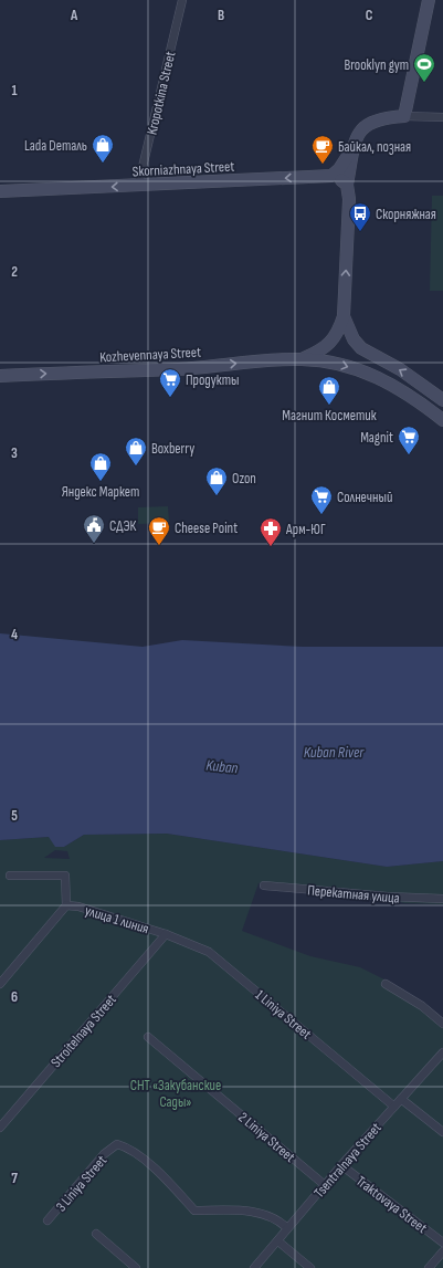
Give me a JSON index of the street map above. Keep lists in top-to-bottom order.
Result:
{
  "streets": {
    "main road": ["Skorniazhnaya Street", "Kozhevennaya Street"],
    "street": [
      "Kropotkina Street",
      "Перекатная улица",
      "улица 1 линия",
      "1 Liniya Street",
      "Stroitelnaya Street",
      "2 Liniya Street",
      "Tsentralnaya Street",
      "3 Liniya Street",
      "Traktovaya Street"
    ]
  },
  "crossings": [
    ["Kropotkina Street", "Skorniazhnaya Street"],
    ["улица 1 линия", "1 Liniya Street"],
    ["улица 1 линия", "Stroitelnaya Street"],
    ["1 Liniya Street", "Stroitelnaya Street"],
    ["1 Liniya Street", "Tsentralnaya Street"],
    ["2 Liniya Street", "Tsentralnaya Street"],
    ["Tsentralnaya Street", "3 Liniya Street"],
    ["Tsentralnaya Street", "Traktovaya Street"]
  ],
  "one_way": ["Skorniazhnaya Street", "Kozhevennaya Street"],
  "water": ["Kuban River", "Kuban"],
  "parks": ["СНТ «Закубанские Сады»"],
  "places": {
    "sports": ["Brooklyn gym"],
    "shop": [
      "Lada Dеталь",
      "Магнит Косметик",
      "Boxberry",
      "Яндекс Маркет",
      "Ozon"
    ],
    "cafe": ["Байкал, позная", "Cheese Point"],
    "bus stop": ["Скорняжная"],
    "supermarket": ["Продукты", "Magnit", "Солнечный"],
    "public building": ["СДЭК"],
    "pharmacy": ["Арм-ЮГ"]
  },
  "grid": {
    "columns": ["A", "B", "C"],
    "rows": [
      "1",
      "2",
      "3",
      "4",
      "5",
      "6",
      "7"
    ]
  }
}
